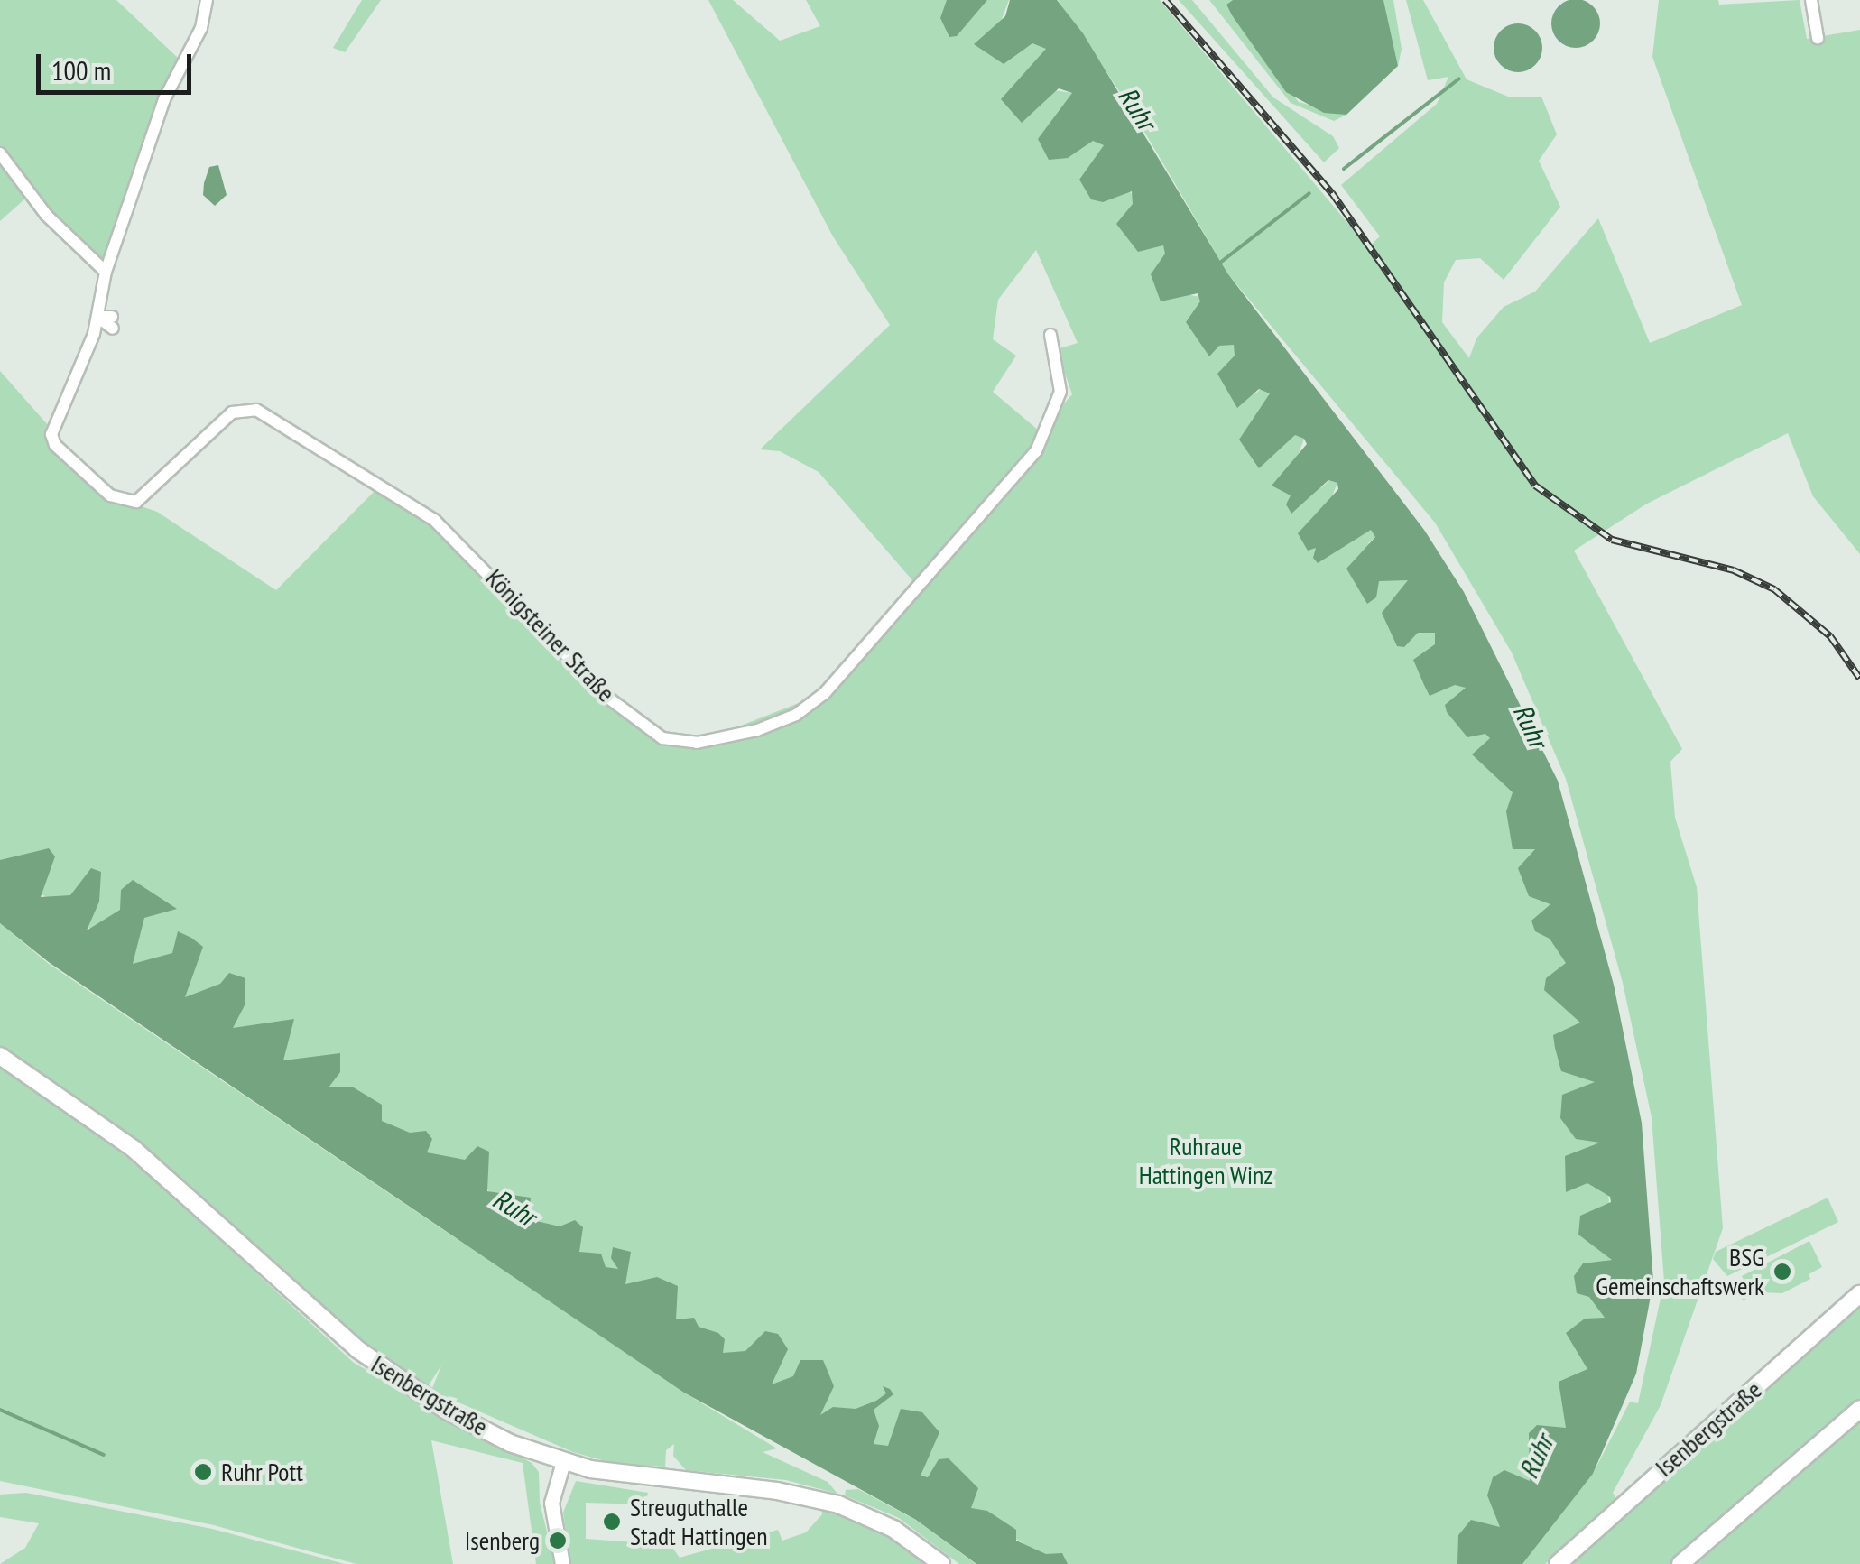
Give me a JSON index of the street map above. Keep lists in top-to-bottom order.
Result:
{
  "streets": {
    "main road": ["Isenbergstraße"],
    "street": ["Königsteiner Straße"]
  },
  "water": ["Ruhr"],
  "parks": ["Ruhraue Hattingen Winz"],
  "places": [
    "BSG Gemeinschaftswerk",
    "Ruhr Pott",
    "Streuguthalle Stadt Hattingen",
    "Isenberg"
  ],
  "scale_bar": "100 m"
}
